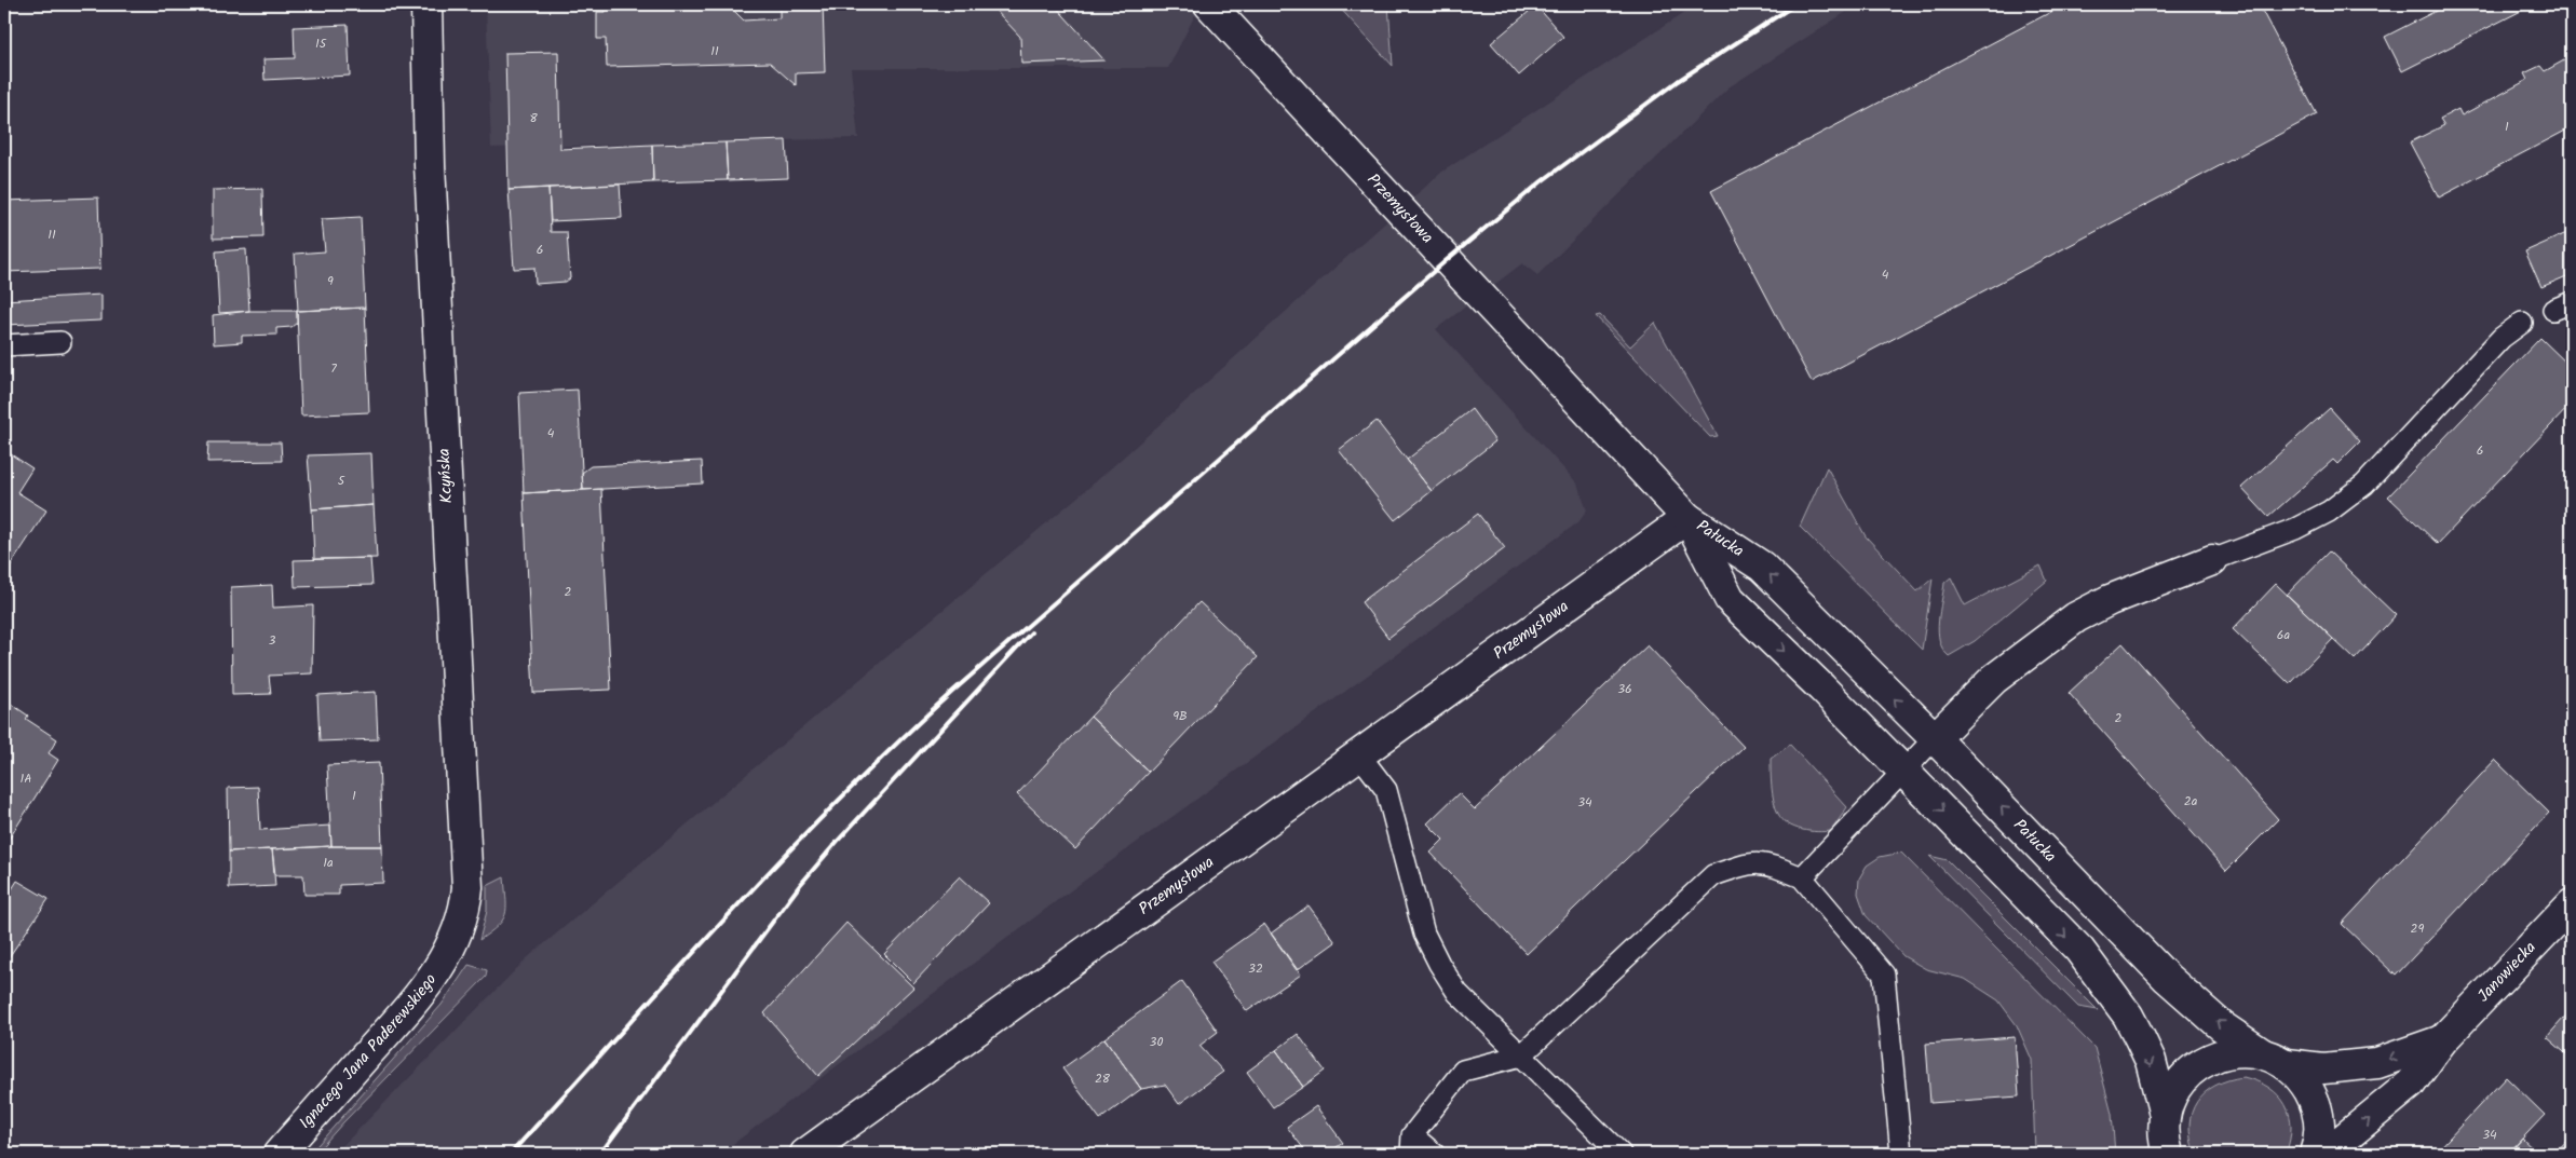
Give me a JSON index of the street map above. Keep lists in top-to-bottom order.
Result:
{
  "streets": {
    "street": [
      "Przemysłowa",
      "Kcyńska",
      "Pałucka",
      "Janowiecka",
      "Ignacego Jana Paderewskiego"
    ]
  },
  "crossings": [
    ["Przemysłowa", "Pałucka"],
    ["Kcyńska", "Ignacego Jana Paderewskiego"],
    ["Pałucka", "Janowiecka"]
  ],
  "house_numbers": [
    "15",
    "11",
    "8",
    "1",
    "11",
    "6",
    "4",
    "9",
    "7",
    "4",
    "6",
    "5",
    "2",
    "6a",
    "3",
    "36",
    "9B",
    "2",
    "1A",
    "1",
    "2a",
    "34",
    "1a",
    "29",
    "32",
    "30",
    "28",
    "34"
  ]
}
